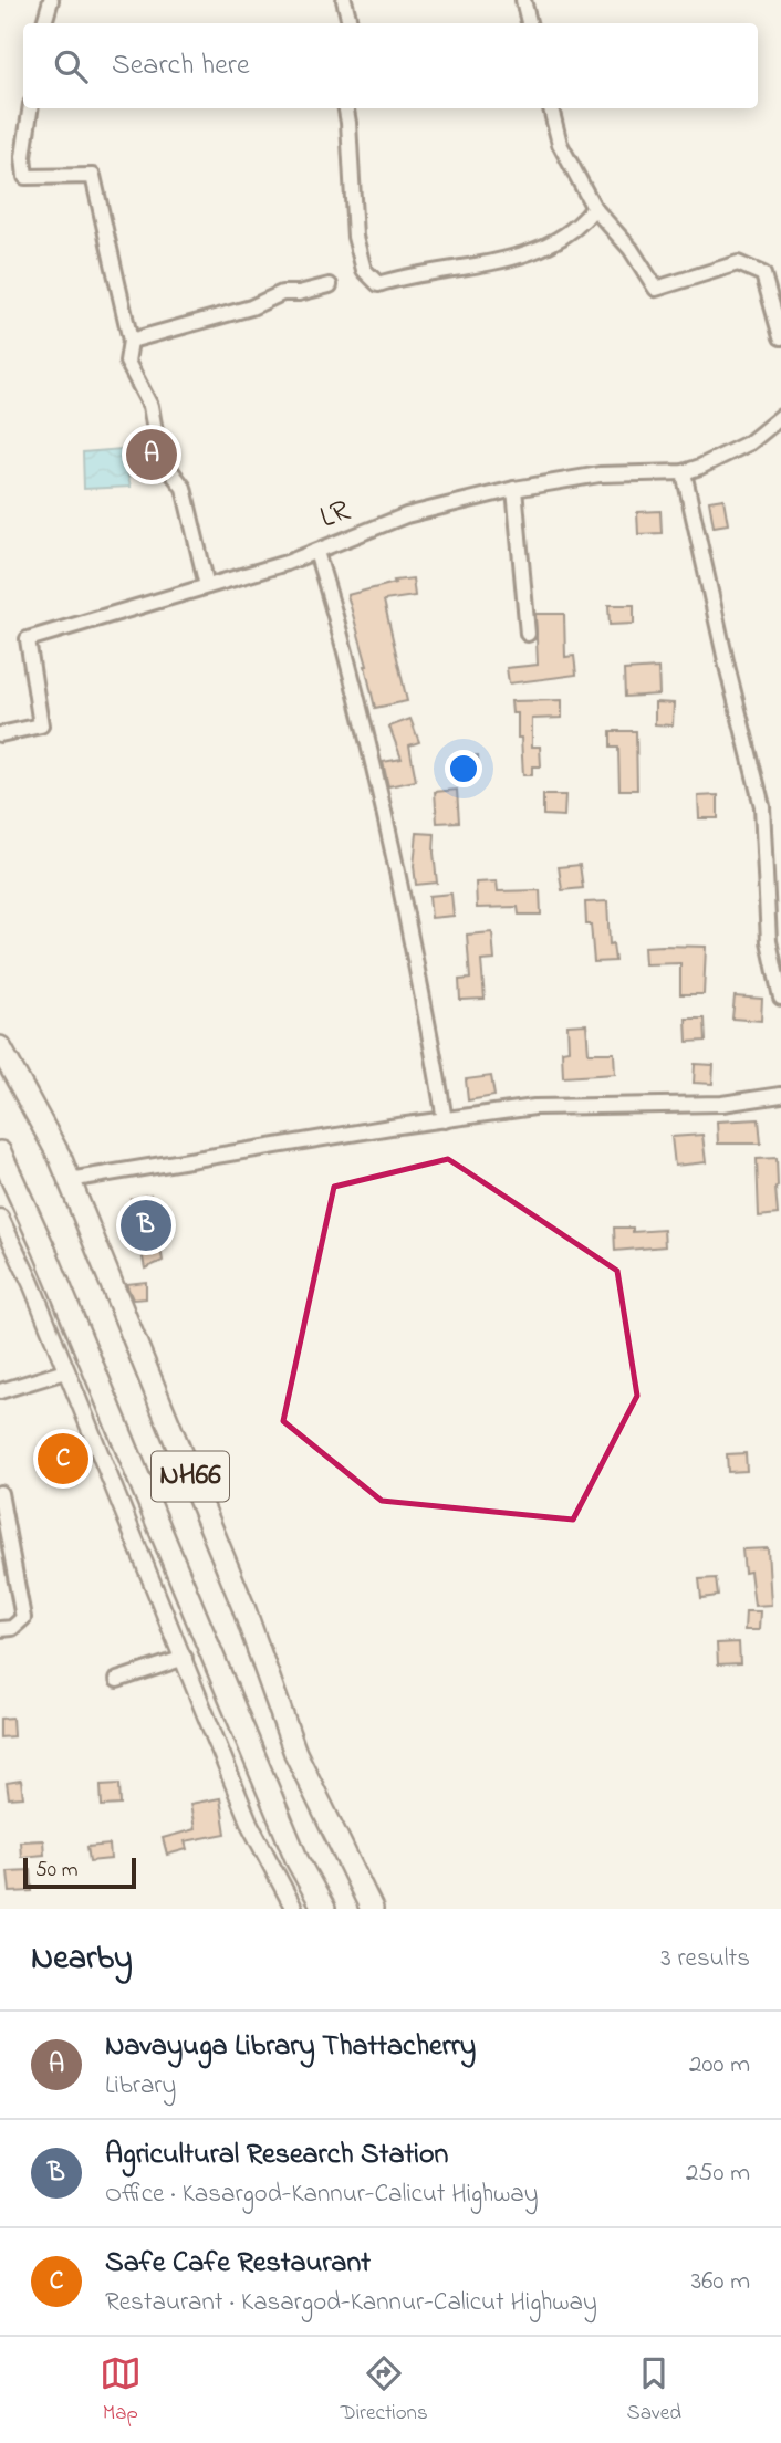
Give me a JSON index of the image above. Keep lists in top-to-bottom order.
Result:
{
  "streets": {
    "highway": ["NH66"],
    "street": ["LR"]
  },
  "scale_bar": "50 m",
  "page": {
    "search": "Search here",
    "pins": ["A", "B", "C"],
    "scale": "50 m",
    "heading": ["Nearby", "3 results"],
    "list": [
      {
        "mark": "A",
        "name": "Navayuga Library Thattacherry",
        "note": "Library",
        "value": "200 m"
      },
      {
        "mark": "B",
        "name": "Agricultural Research Station",
        "note": "Office · Kasargod-Kannur-Calicut Highway",
        "value": "250 m"
      },
      {
        "mark": "C",
        "name": "Safe Cafe Restaurant",
        "note": "Restaurant · Kasargod-Kannur-Calicut Highway",
        "value": "360 m"
      }
    ],
    "nav": ["Map", "Directions", "Saved"]
  }
}
